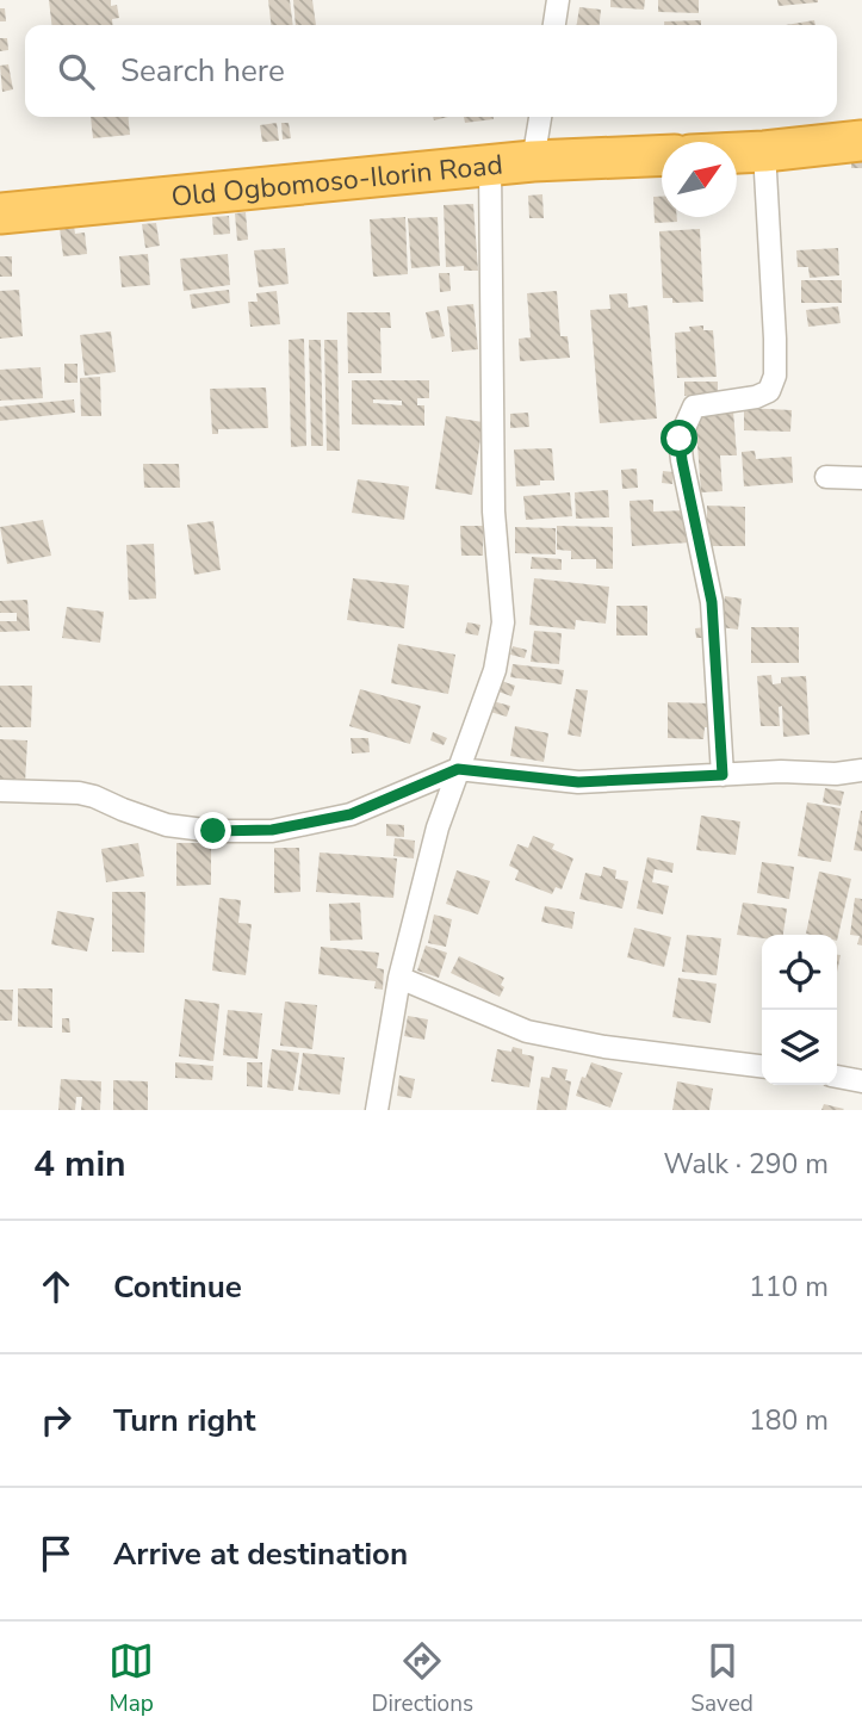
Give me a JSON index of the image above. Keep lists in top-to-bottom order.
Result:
{
  "streets": {
    "highway": ["Old Ogbomoso-Ilorin Road"]
  },
  "north": "top right",
  "page": {
    "search": "Search here",
    "heading": ["4 min", "Walk · 290 m"],
    "list": [
      ["Continue", "110 m"],
      ["Turn right", "180 m"],
      "Arrive at destination"
    ],
    "nav": ["Map", "Directions", "Saved"]
  }
}
